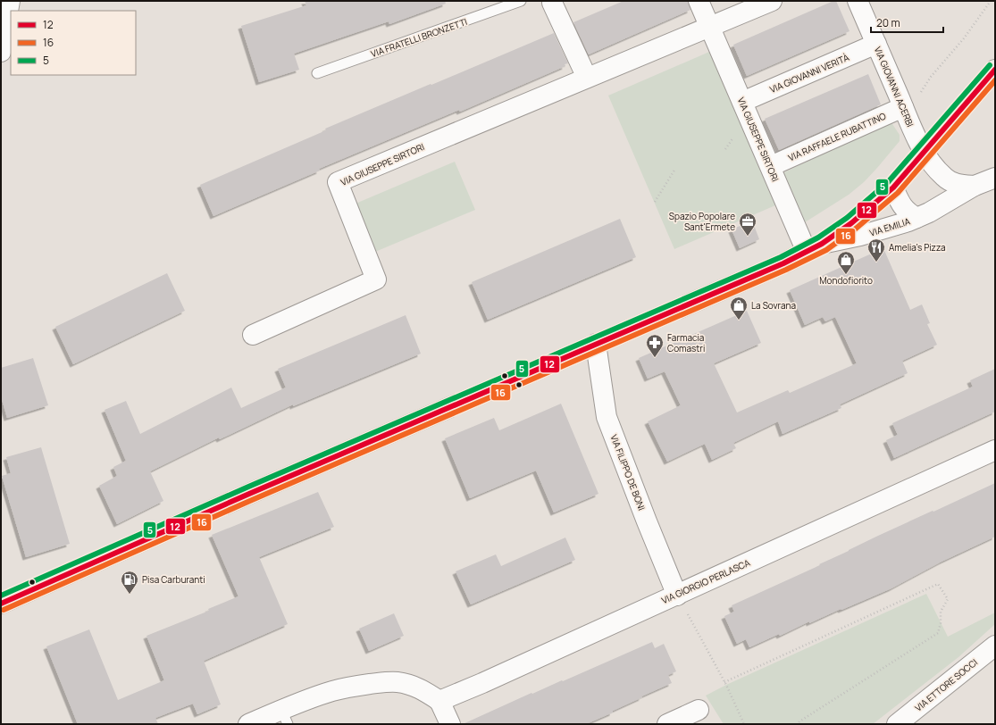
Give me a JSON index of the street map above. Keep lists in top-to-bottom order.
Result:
{
  "streets": {
    "main road": ["VIA EMILIA"],
    "street": [
      "VIA GIOVANNI VERITÀ",
      "VIA GIOVANNI ACERBI",
      "VIA RAFFAELE RUBATTINO",
      "VIA GIUSEPPE SIRTORI",
      "VIA FILIPPO DE BONI",
      "VIA GIORGIO PERLASCA",
      "VIA ETTORE SOCCI"
    ],
    "lane": ["VIA FRATELLI BRONZETTI"]
  },
  "crossings": [
    ["VIA GIOVANNI VERITÀ", "VIA GIOVANNI ACERBI"],
    ["VIA GIOVANNI VERITÀ", "VIA GIUSEPPE SIRTORI"],
    ["VIA GIOVANNI ACERBI", "VIA RAFFAELE RUBATTINO"],
    ["VIA GIOVANNI ACERBI", "VIA EMILIA"],
    ["VIA RAFFAELE RUBATTINO", "VIA GIUSEPPE SIRTORI"],
    ["VIA GIUSEPPE SIRTORI", "VIA EMILIA"],
    ["VIA EMILIA", "VIA FILIPPO DE BONI"],
    ["VIA FILIPPO DE BONI", "VIA GIORGIO PERLASCA"]
  ],
  "places": {
    "office": ["Spazio Popolare Sant'Ermete"],
    "restaurant": ["Amelia’s Pizza"],
    "shop": ["Mondofiorito", "La Sovrana"],
    "pharmacy": ["Farmacia Comastri"],
    "fuel station": ["Pisa Carburanti"]
  },
  "lines": ["transit line 5", "transit line 12", "transit line 16"],
  "legend": ["12", "16", "5"],
  "scale_bar": "20 m"
}
